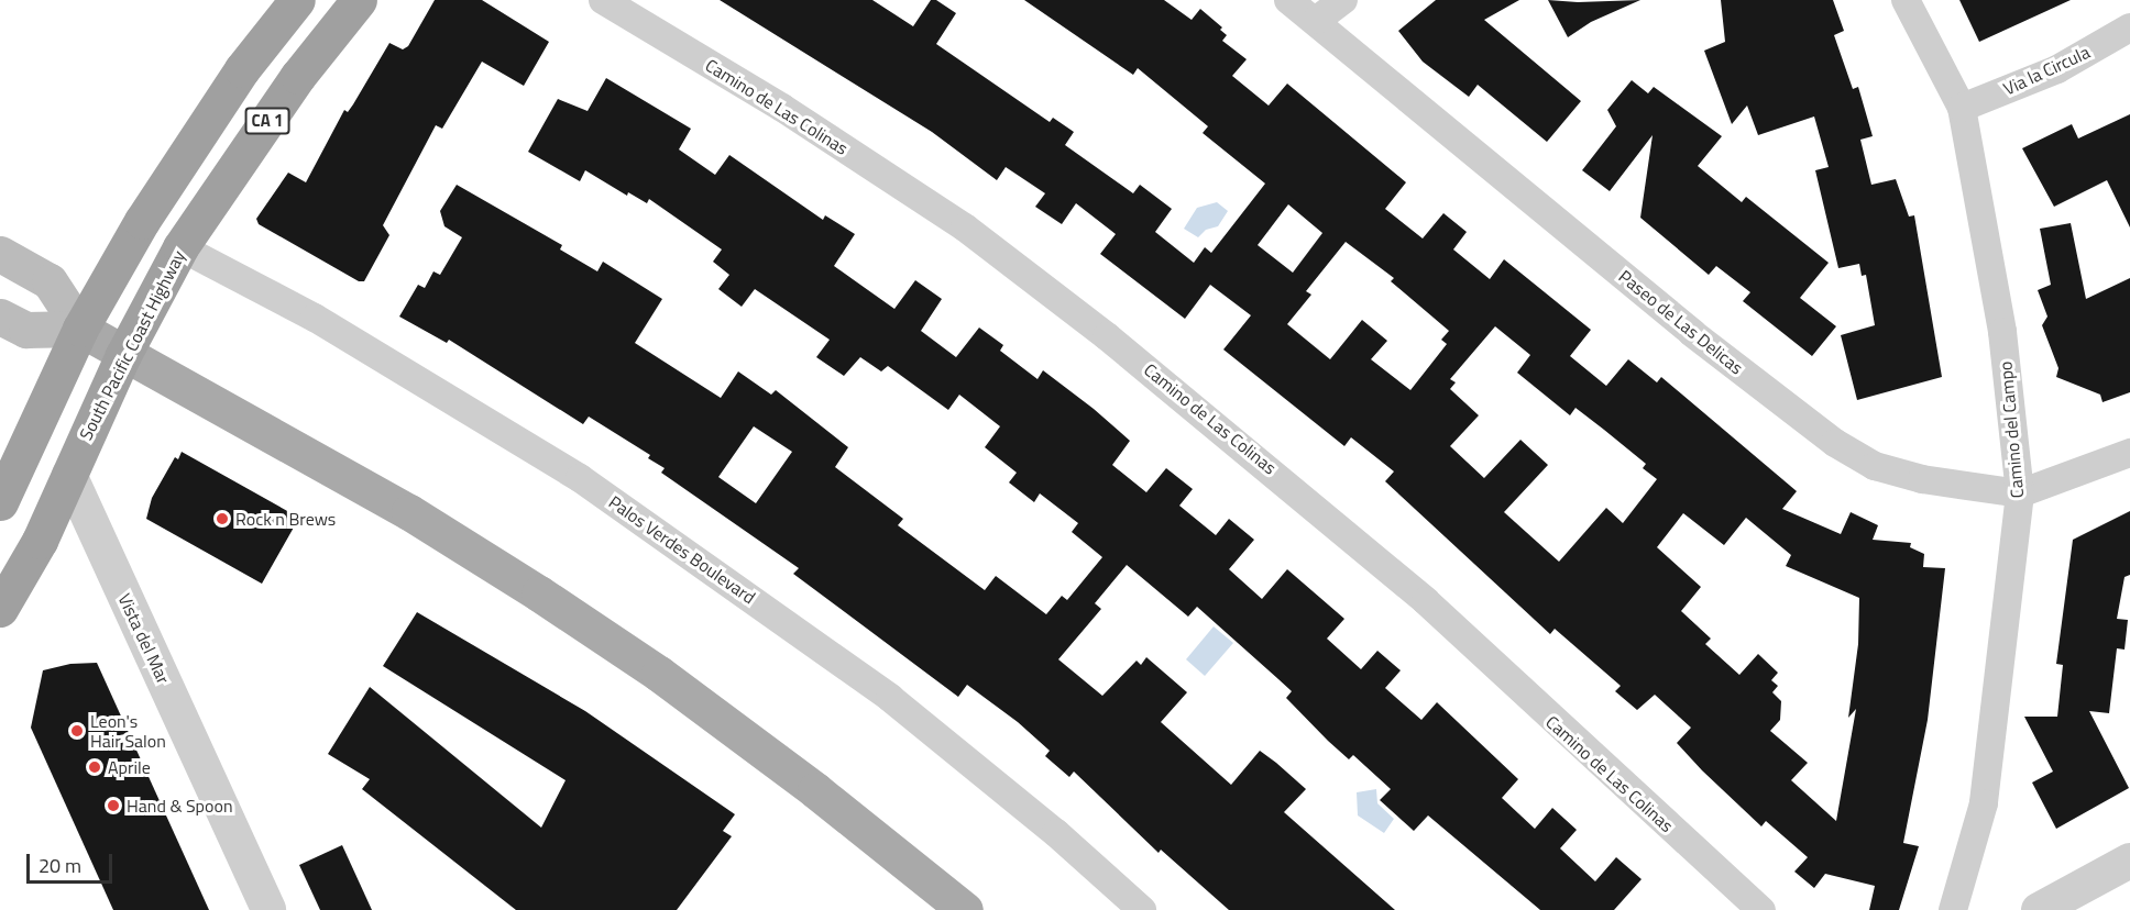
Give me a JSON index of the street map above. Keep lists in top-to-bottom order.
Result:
{
  "streets": {
    "highway": ["CA 1", "South Pacific Coast Highway"],
    "street": [
      "Via la Circula",
      "Camino de Las Colinas",
      "Paseo de Las Delicas",
      "Camino del Campo",
      "Palos Verdes Boulevard",
      "Vista del Mar"
    ]
  },
  "crossings": [
    ["Via la Circula", "Camino del Campo"],
    ["Paseo de Las Delicas", "Camino del Campo"],
    ["South Pacific Coast Highway", "Palos Verdes Boulevard"],
    ["South Pacific Coast Highway", "Vista del Mar"]
  ],
  "places": [
    "Rock n Brews",
    "Leon's Hair Salon",
    "Aprile",
    "Hand & Spoon"
  ],
  "scale_bar": "20 m"
}
